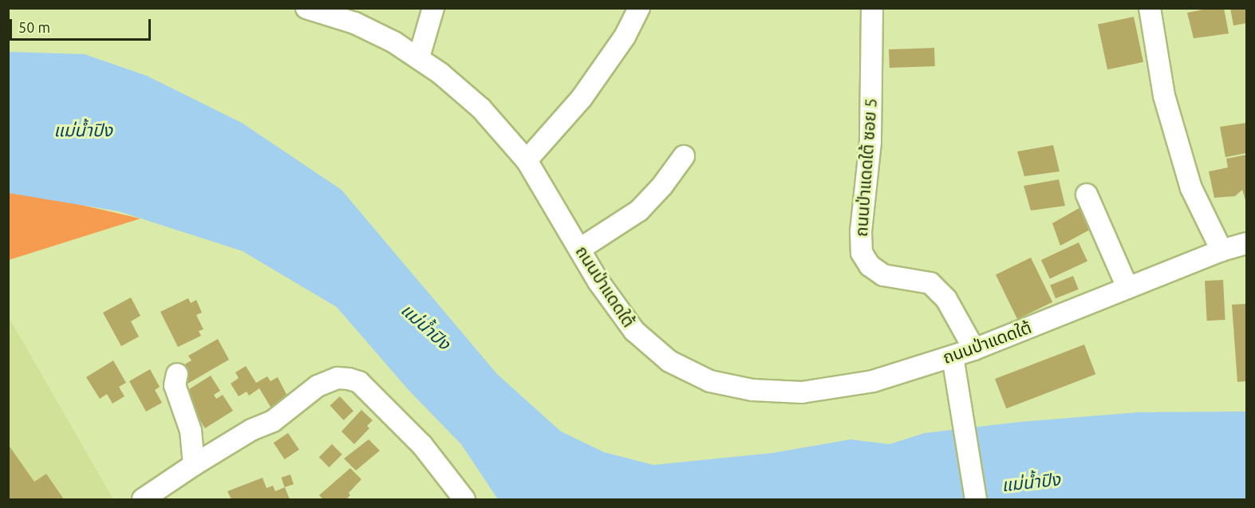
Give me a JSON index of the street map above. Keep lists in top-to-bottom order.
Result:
{
  "streets": {
    "street": ["ถนนป่าแดดใต้ ซอย 5", "ถนนป่าแดดใต้"]
  },
  "crossings": [
    ["ถนนป่าแดดใต้ ซอย 5", "ถนนป่าแดดใต้"]
  ],
  "water": ["แม่น้ำปิง"],
  "scale_bar": "50 m"
}
